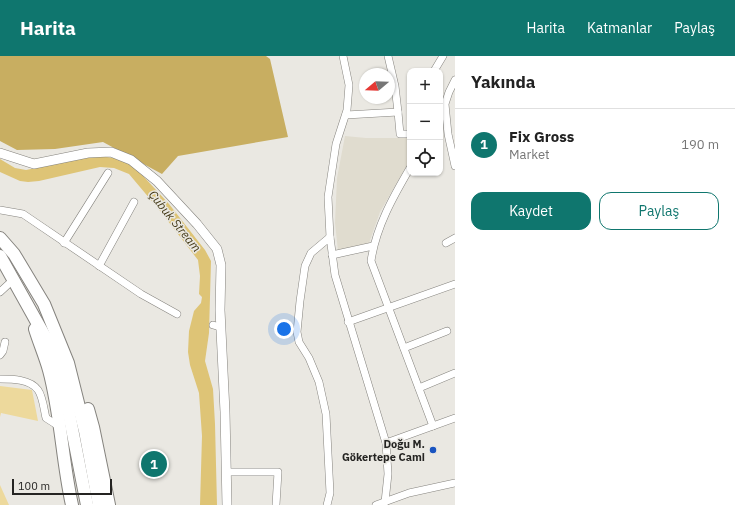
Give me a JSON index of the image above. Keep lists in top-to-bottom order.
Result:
{
  "water": ["Çubuk Stream"],
  "places": ["Doğu M. Gökertepe Cami"],
  "scale_bar": "100 m",
  "north": "left",
  "page": {
    "header": "Harita",
    "nav": ["Harita", "Katmanlar", "Paylaş"],
    "heading": "Yakında",
    "map_buttons": ["+", "−"],
    "list": [
      {
        "mark": "1",
        "name": "Fix Gross",
        "note": "Market",
        "value": "190 m"
      }
    ],
    "buttons": ["Kaydet", "Paylaş"],
    "pins": "1",
    "scale": "100 m"
  }
}
